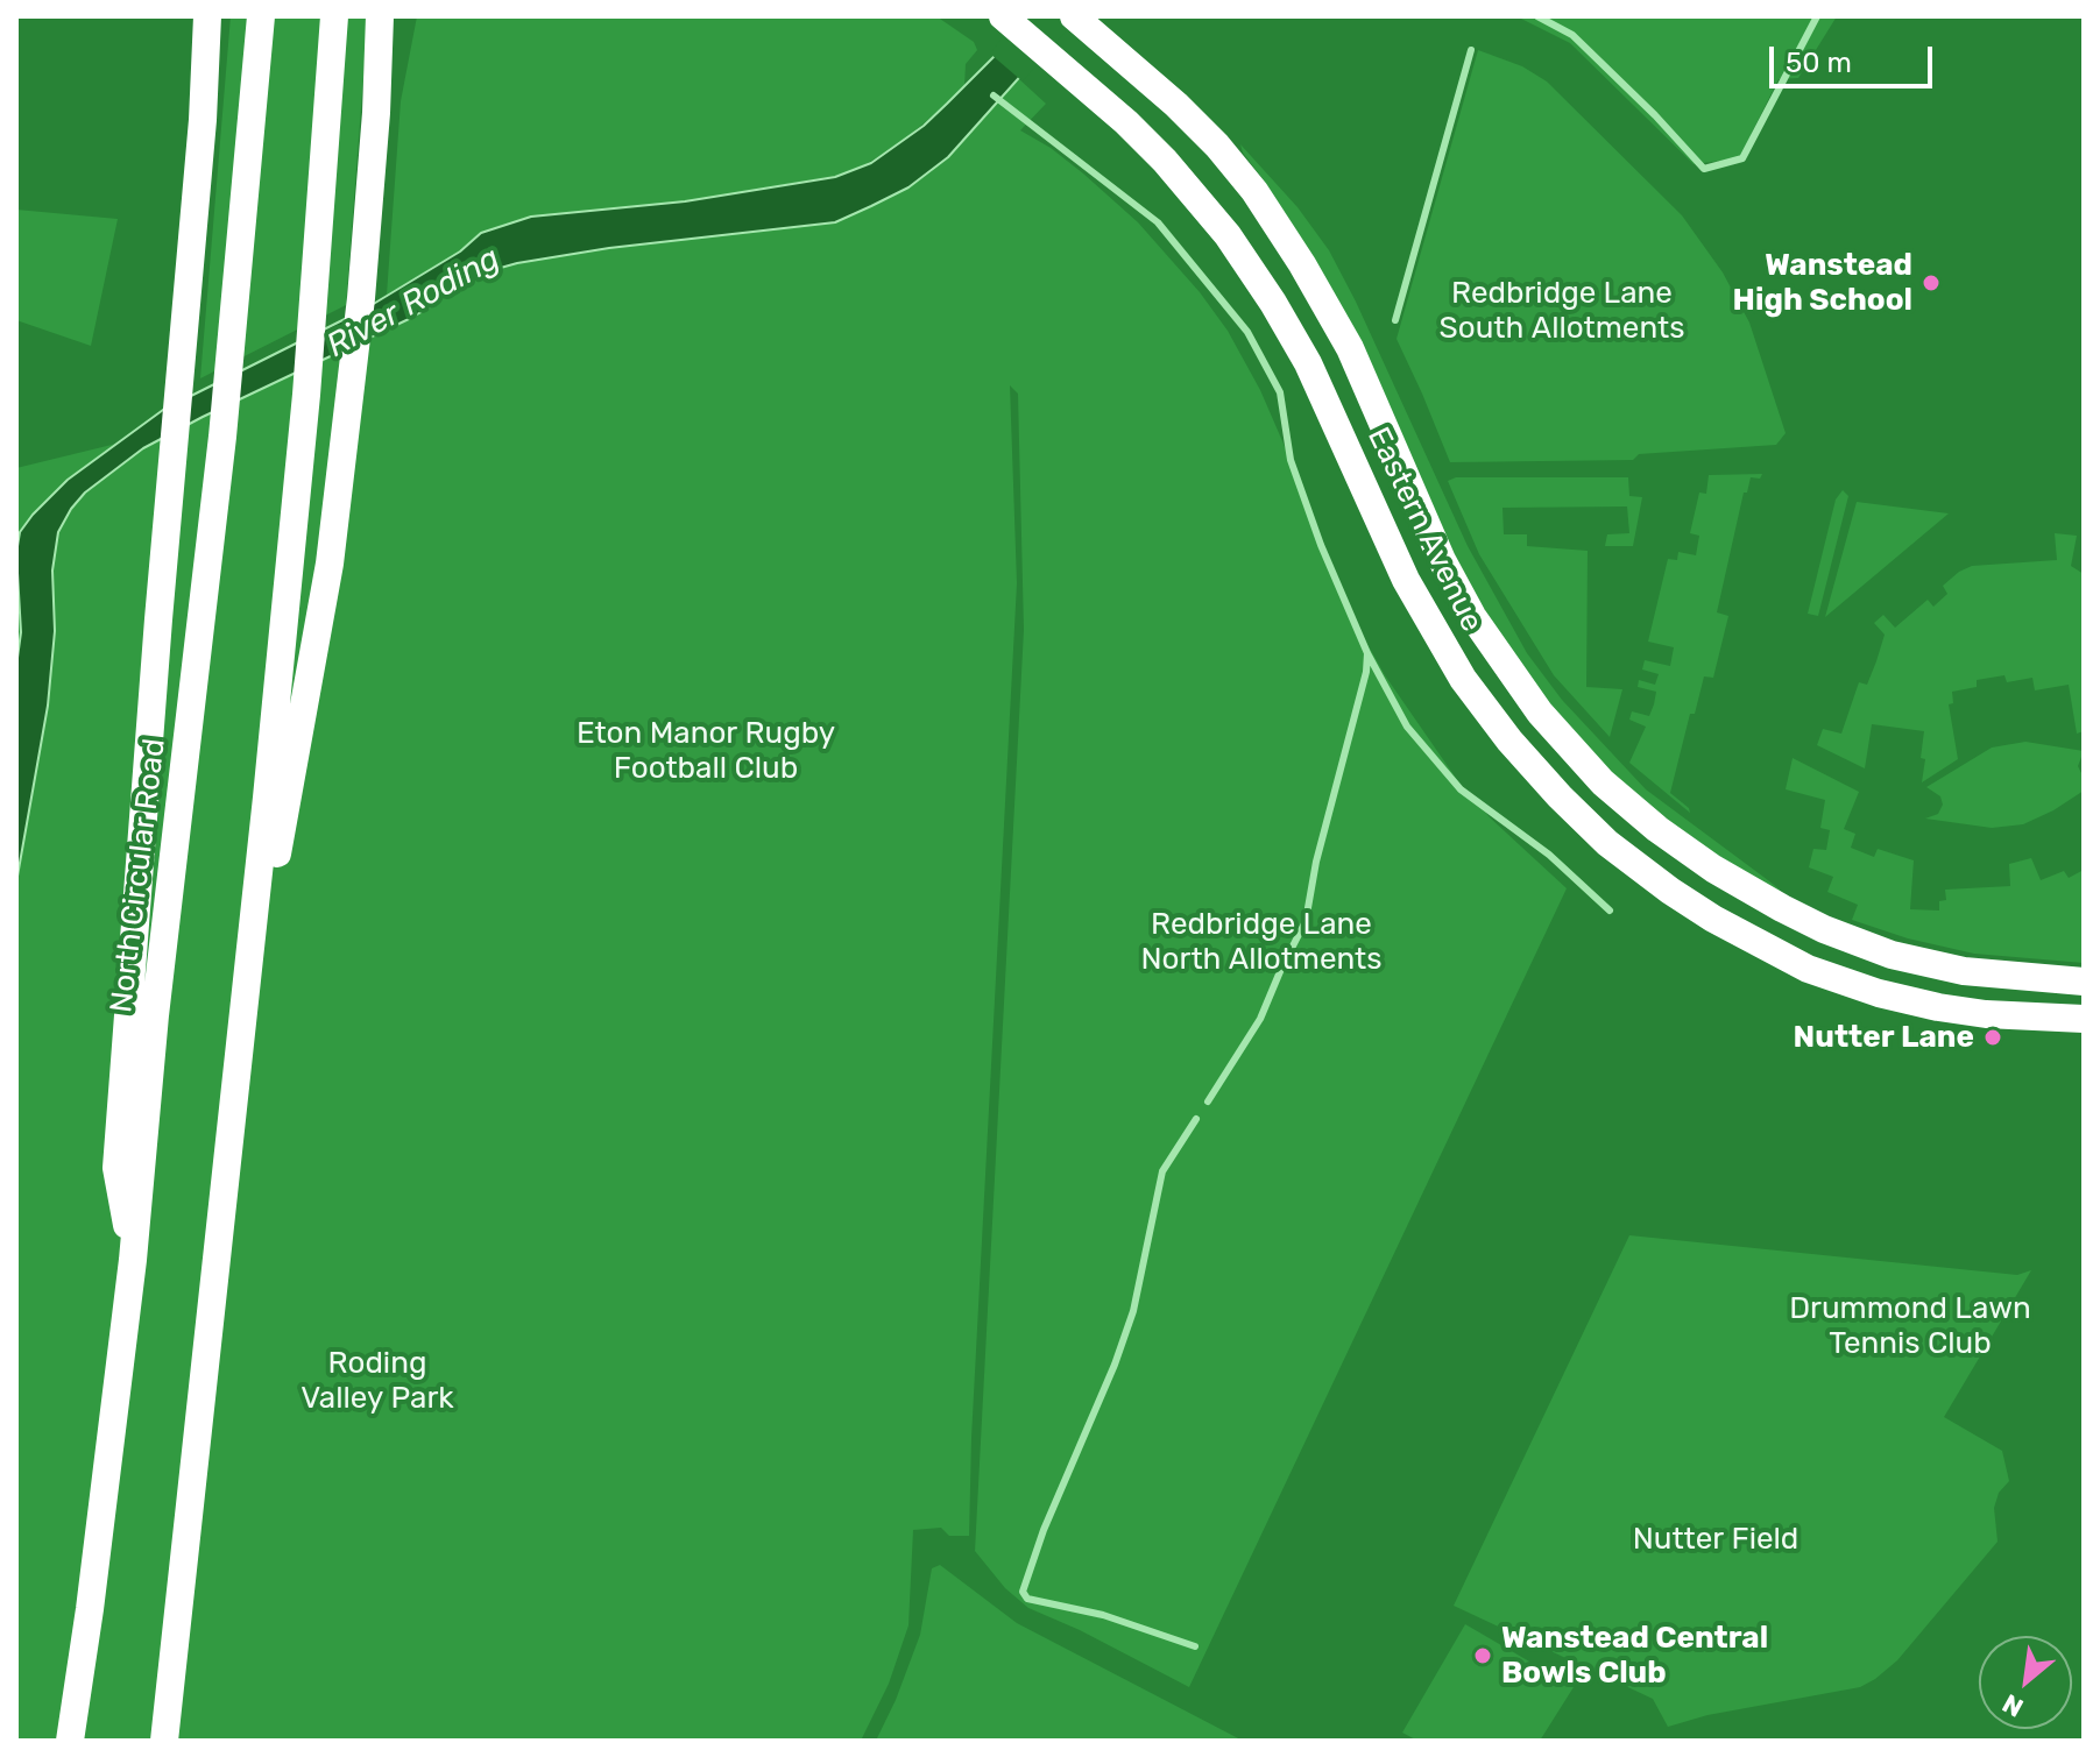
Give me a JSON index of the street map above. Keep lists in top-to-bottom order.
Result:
{
  "streets": {
    "highway": ["Eastern Avenue", "North Circular Road"]
  },
  "water": ["River Roding"],
  "parks": [
    "Redbridge Lane South Allotments",
    "Eton Manor Rugby Football Club",
    "Redbridge Lane North Allotments",
    "Drummond Lawn Tennis Club",
    "Roding Valley Park",
    "Nutter Field"
  ],
  "places": ["Wanstead High School", "Nutter Lane", "Wanstead Central Bowls Club"],
  "scale_bar": "50 m",
  "north": "bottom left"
}
